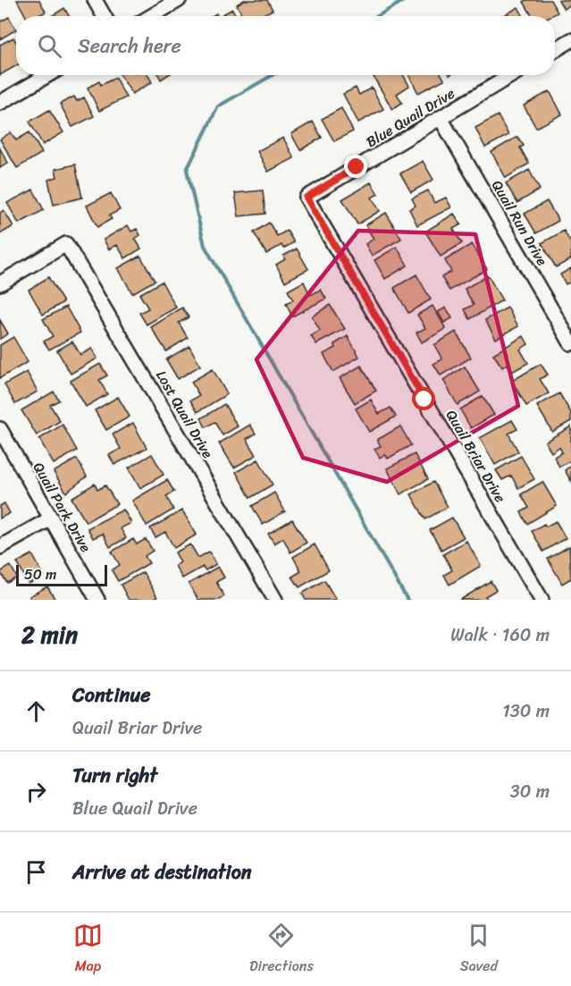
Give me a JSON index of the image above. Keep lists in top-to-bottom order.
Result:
{
  "streets": {
    "street": [
      "Blue Quail Drive",
      "Quail Run Drive",
      "Lost Quail Drive",
      "Quail Briar Drive",
      "Quail Park Drive"
    ]
  },
  "crossings": [
    ["Blue Quail Drive", "Quail Run Drive"],
    ["Blue Quail Drive", "Quail Briar Drive"]
  ],
  "scale_bar": "50 m",
  "page": {
    "search": "Search here",
    "scale": "50 m",
    "heading": ["2 min", "Walk · 160 m"],
    "list": [
      ["Continue", "Quail Briar Drive", "130 m"],
      ["Turn right", "Blue Quail Drive", "30 m"],
      "Arrive at destination"
    ],
    "nav": ["Map", "Directions", "Saved"]
  }
}
